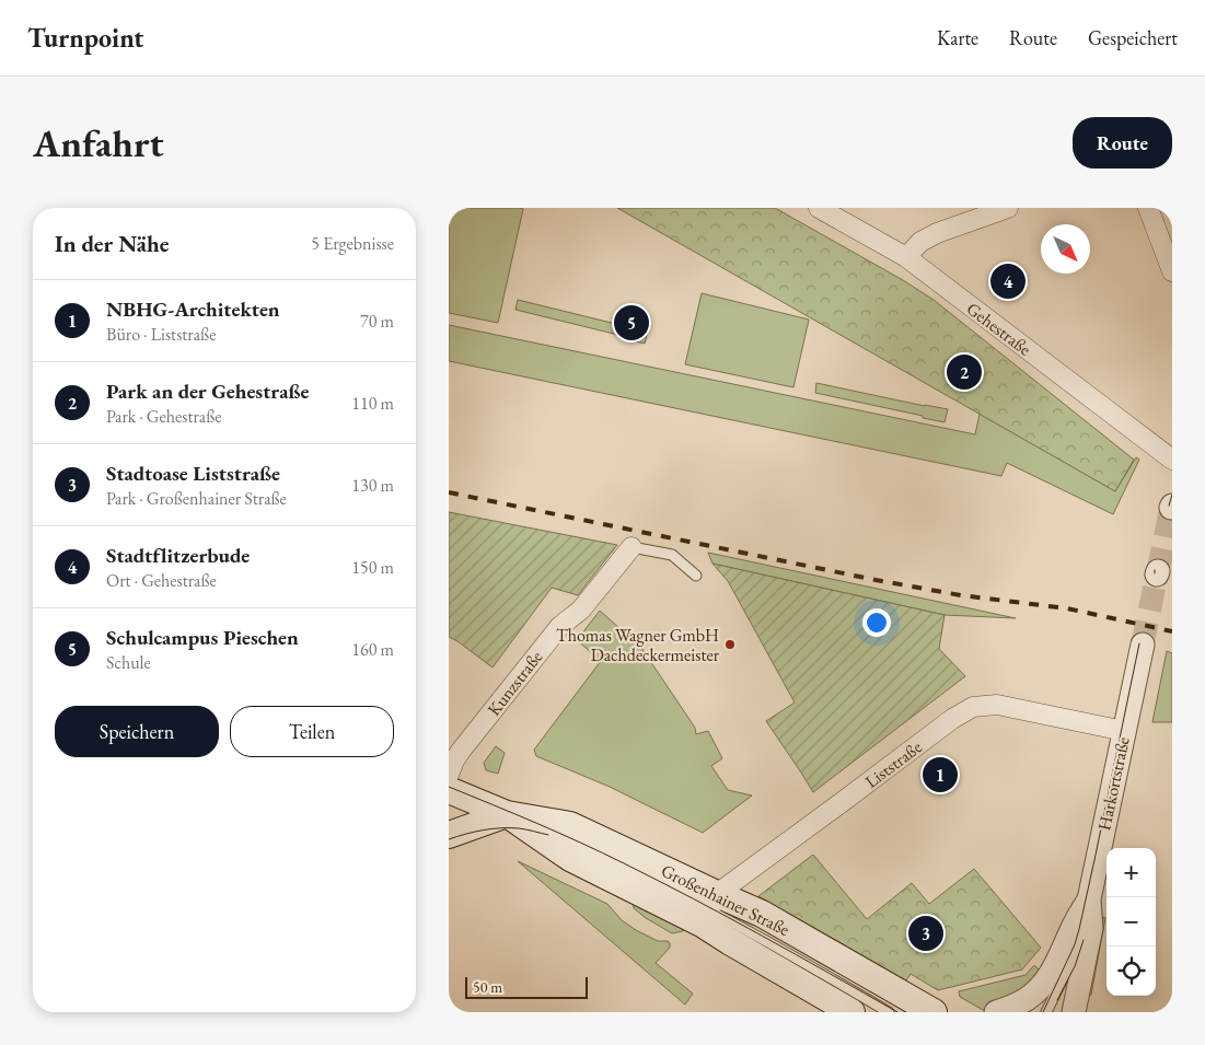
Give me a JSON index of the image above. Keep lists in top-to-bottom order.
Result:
{
  "streets": {
    "main road": ["Großenhainer Straße"],
    "street": [
      "Gehestraße",
      "Kunzstraße",
      "Liststraße",
      "Harkortstraße"
    ]
  },
  "crossings": [
    ["Liststraße", "Harkortstraße"],
    ["Liststraße", "Großenhainer Straße"]
  ],
  "places": ["Thomas Wagner GmbH Dachdeckermeister"],
  "scale_bar": "50 m",
  "north": "bottom right",
  "page": {
    "header": "Turnpoint",
    "nav": ["Karte", "Route", "Gespeichert"],
    "buttons": [
      "Route",
      ["Speichern", "Teilen"]
    ],
    "title": "Anfahrt",
    "heading": ["In der Nähe", "5 Ergebnisse"],
    "pins": [
      "4",
      "5",
      "2",
      "1",
      "3"
    ],
    "list": [
      {
        "mark": "1",
        "name": "NBHG-Architekten",
        "note": "Büro · Liststraße",
        "value": "70 m"
      },
      {
        "mark": "2",
        "name": "Park an der Gehestraße",
        "note": "Park · Gehestraße",
        "value": "110 m"
      },
      {
        "mark": "3",
        "name": "Stadtoase Liststraße",
        "note": "Park · Großenhainer Straße",
        "value": "130 m"
      },
      {
        "mark": "4",
        "name": "Stadtflitzerbude",
        "note": "Ort · Gehestraße",
        "value": "150 m"
      },
      {
        "mark": "5",
        "name": "Schulcampus Pieschen",
        "note": "Schule",
        "value": "160 m"
      }
    ],
    "map_buttons": ["+", "−"],
    "scale": "50 m"
  }
}
